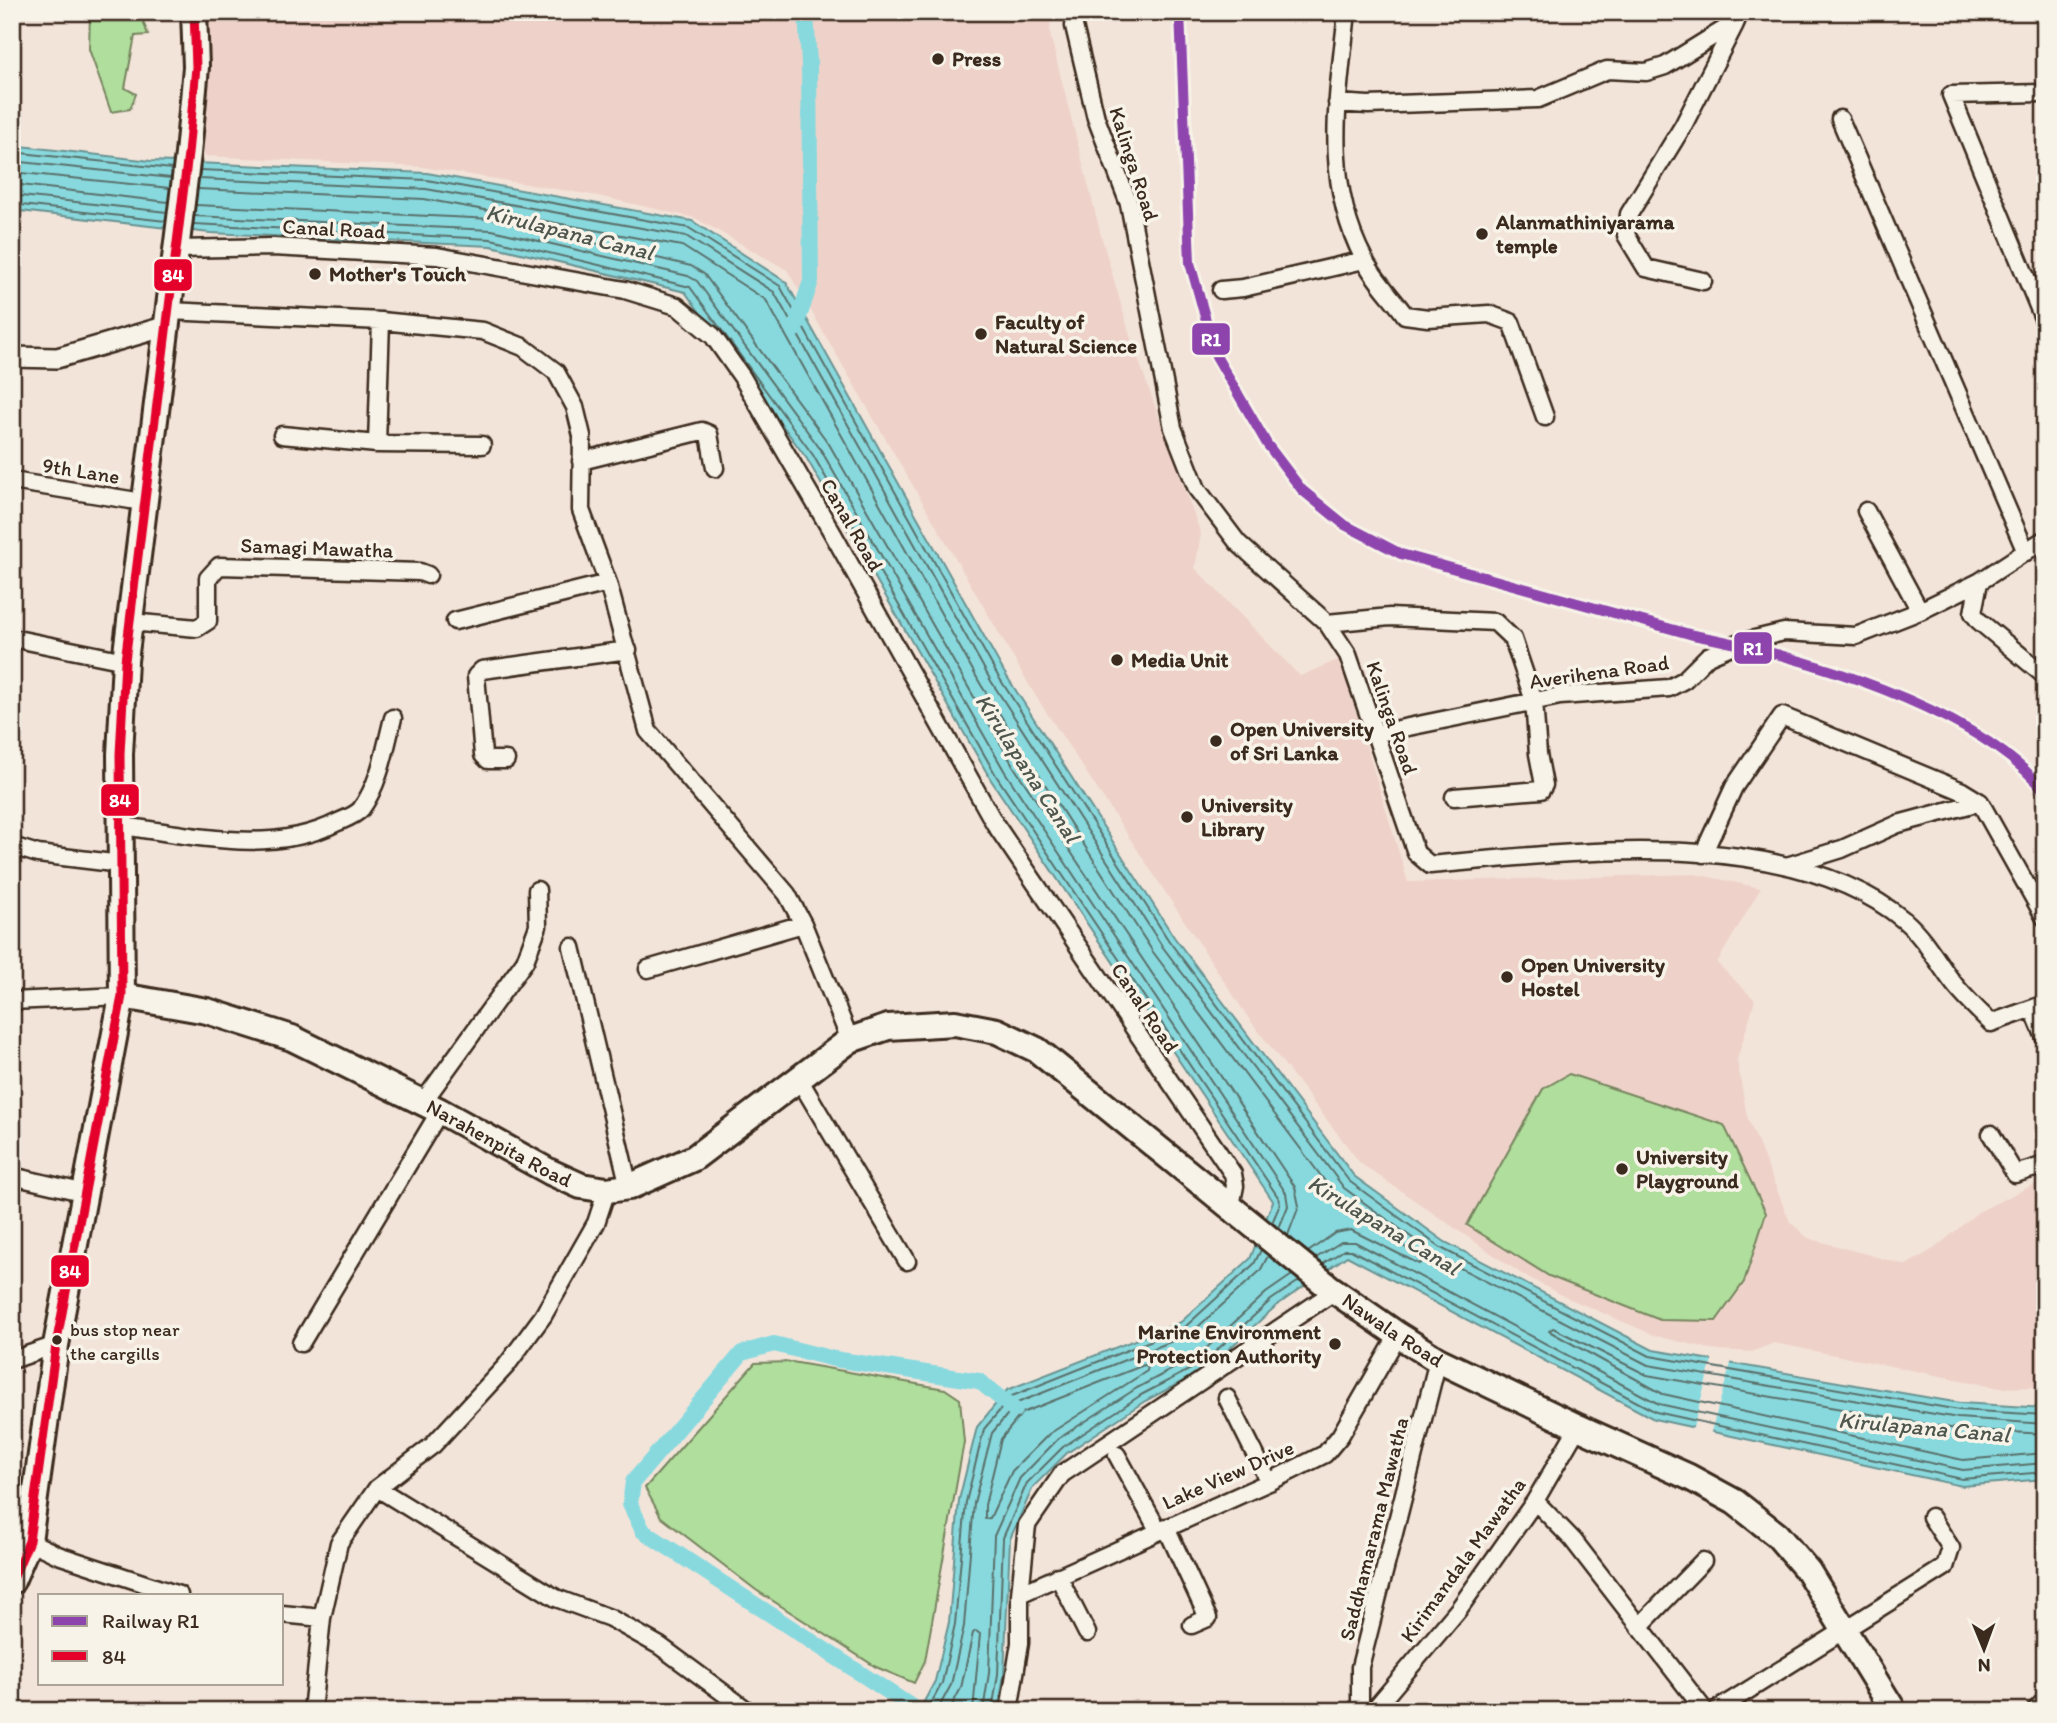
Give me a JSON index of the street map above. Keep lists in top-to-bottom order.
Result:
{
  "streets": {
    "main road": ["Narahenpita Road", "Nawala Road"],
    "street": [
      "Kalinga Road",
      "Canal Road",
      "9th Lane",
      "Samagi Mawatha",
      "Averihena Road",
      "Lake View Drive",
      "Saddhamarama Mawatha",
      "Kirimandala Mawatha"
    ]
  },
  "crossings": [
    ["Kalinga Road", "Averihena Road"],
    ["Canal Road", "Nawala Road"],
    ["Nawala Road", "Lake View Drive"],
    ["Nawala Road", "Saddhamarama Mawatha"],
    ["Nawala Road", "Kirimandala Mawatha"]
  ],
  "water": ["Kirulapana Canal"],
  "places": [
    "Press",
    "Alanmathiniyarama temple",
    "Mother's Touch",
    "Faculty of Natural Science",
    "Media Unit",
    "Open University of Sri Lanka",
    "University Library",
    "Open University Hostel",
    "University Playground",
    "bus stop near the cargills",
    "Marine Environment Protection Authority"
  ],
  "lines": ["rail line R1", "transit line 84"],
  "legend": ["Railway R1", "84"],
  "north": "bottom"
}
